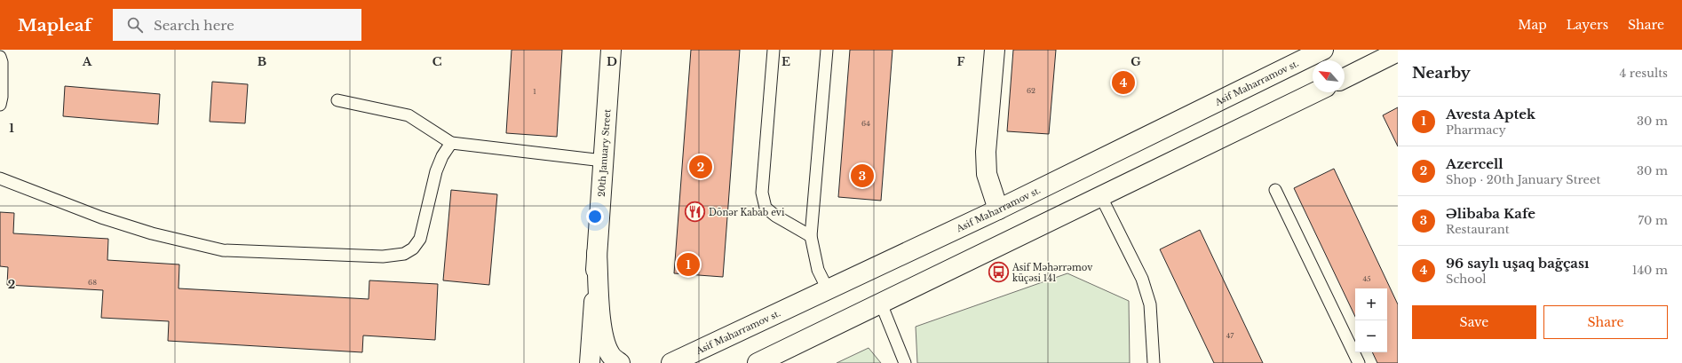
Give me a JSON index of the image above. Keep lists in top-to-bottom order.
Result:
{
  "streets": {
    "main road": ["Asif Maharramov st.", "20th January Street"]
  },
  "places": {
    "restaurant": ["Dönər Kabab evi"],
    "bus stop": ["Asif Məhərrəmov küçəsi 141"]
  },
  "house_numbers": [
    "62",
    "1",
    "64",
    "45",
    "68",
    "47"
  ],
  "north": "top left",
  "page": {
    "header": "Mapleaf",
    "search": "Search here",
    "nav": ["Map", "Layers", "Share"],
    "heading": ["Nearby", "4 results"],
    "pins": [
      "4",
      "2",
      "3",
      "1"
    ],
    "list": [
      {
        "mark": "1",
        "name": "Avesta Aptek",
        "note": "Pharmacy",
        "value": "30 m"
      },
      {
        "mark": "2",
        "name": "Azercell",
        "note": "Shop · 20th January Street",
        "value": "30 m"
      },
      {
        "mark": "3",
        "name": "Əlibaba Kafe",
        "note": "Restaurant",
        "value": "70 m"
      },
      {
        "mark": "4",
        "name": "96 saylı uşaq bağçası",
        "note": "School",
        "value": "140 m"
      }
    ],
    "map_buttons": ["+", "−"],
    "buttons": ["Save", "Share"]
  },
  "grid": {
    "columns": [
      "A",
      "B",
      "C",
      "D",
      "E",
      "F",
      "G"
    ],
    "rows": ["1", "2"]
  }
}
